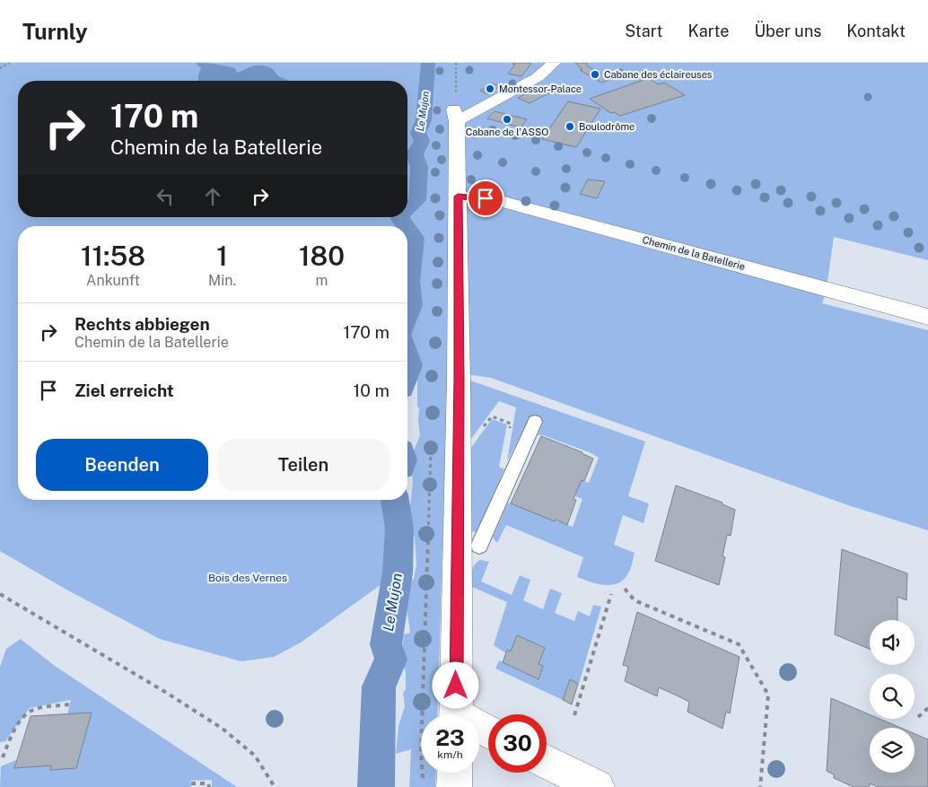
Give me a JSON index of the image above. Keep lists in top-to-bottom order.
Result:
{
  "streets": {
    "street": ["Chemin de la Batellerie"]
  },
  "water": ["Le Mujon"],
  "parks": ["Bois des Vernes"],
  "places": [
    "Cabane des éclaireuses",
    "Montessor-Palace",
    "Cabane de l'ASSO",
    "Boulodrôme"
  ],
  "page": {
    "header": "Turnly",
    "nav": [
      "Start",
      "Karte",
      "Über uns",
      "Kontakt"
    ],
    "turn": ["170 m", "Chemin de la Batellerie"],
    "eta": [
      "11:58",
      "Ankunft",
      "1",
      "Min.",
      "180",
      "m"
    ],
    "list": [
      {
        "name": "Rechts abbiegen",
        "note": "Chemin de la Batellerie",
        "value": "170 m"
      },
      {
        "name": "Ziel erreicht",
        "value": "10 m"
      }
    ],
    "buttons": ["Beenden", "Teilen"],
    "speed": "23 km/h",
    "limit": "30"
  }
}
